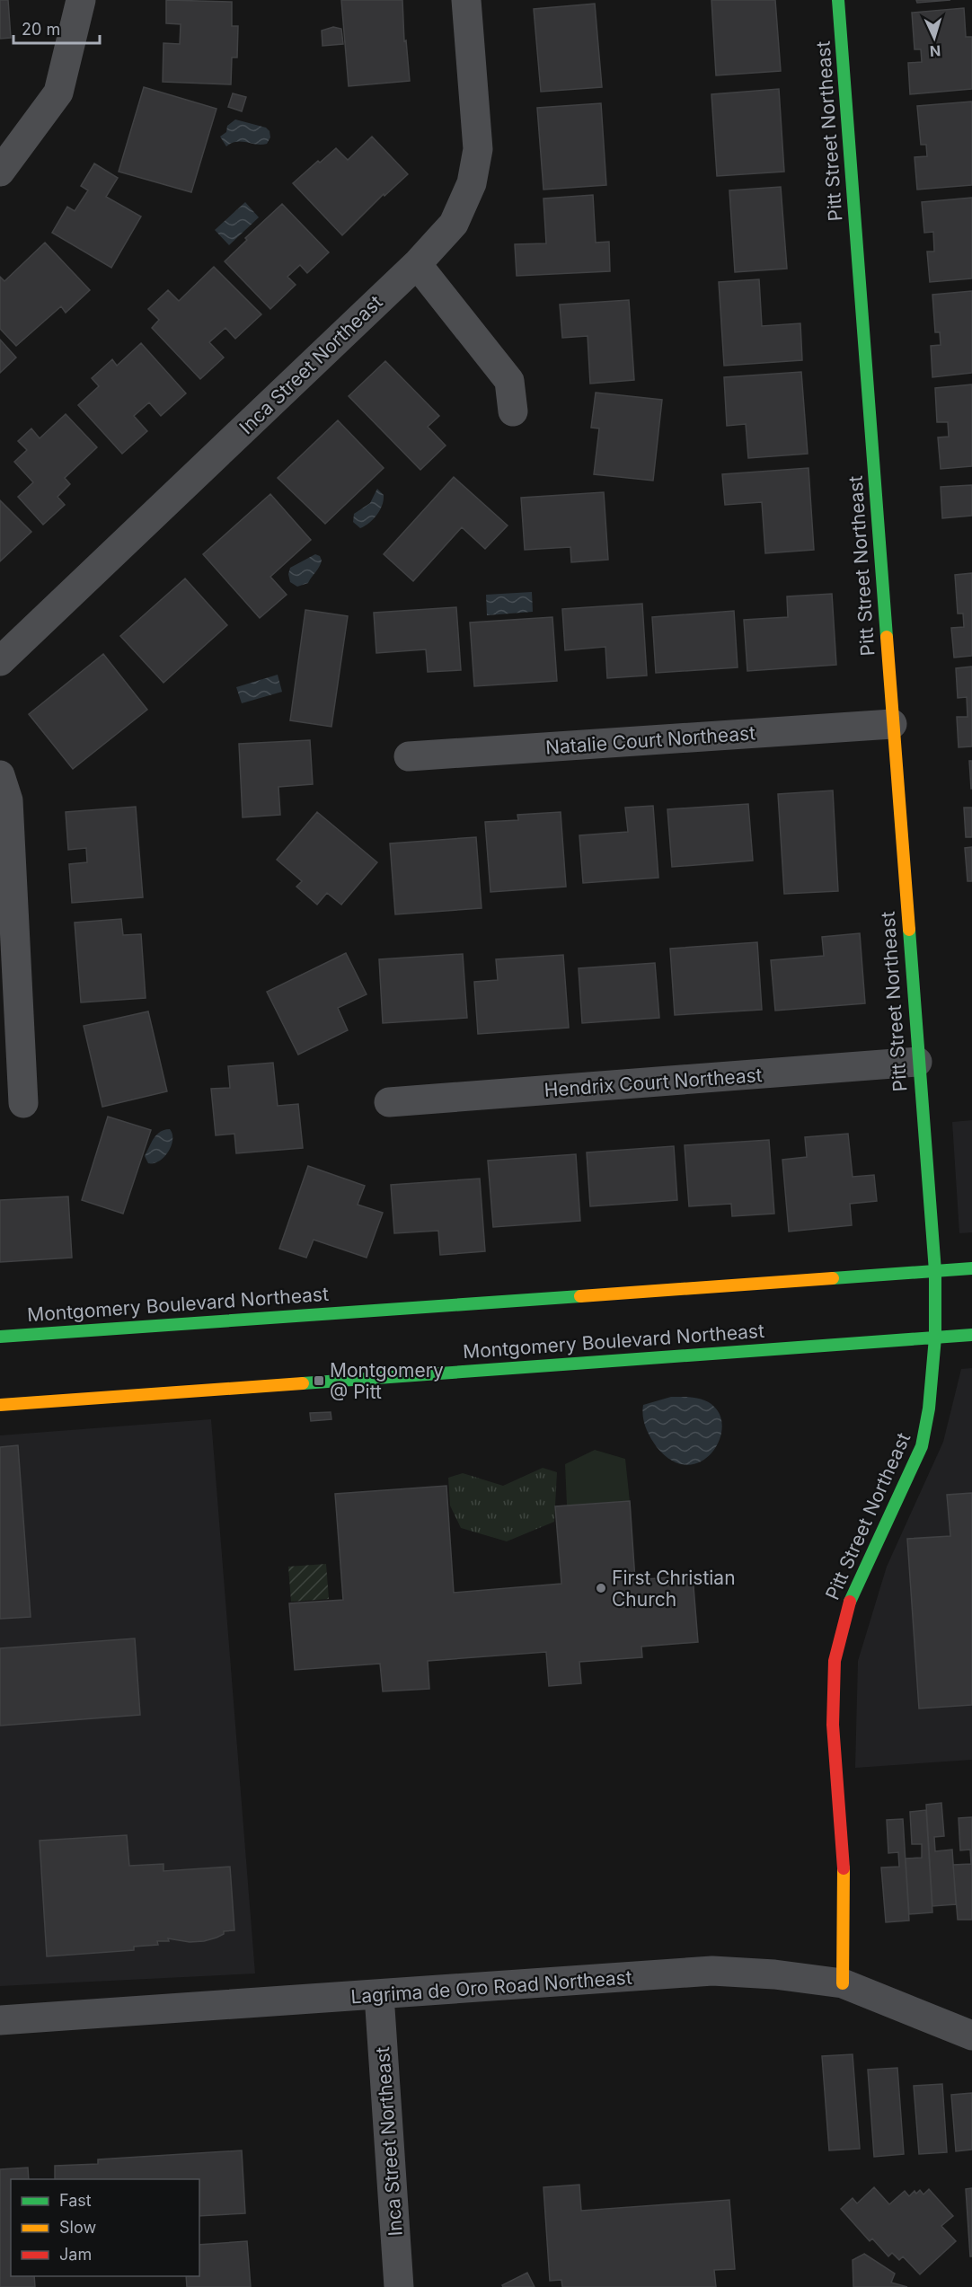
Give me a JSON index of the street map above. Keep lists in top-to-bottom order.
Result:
{
  "streets": {
    "street": [
      "Pitt Street Northeast",
      "Inca Street Northeast",
      "Natalie Court Northeast",
      "Hendrix Court Northeast",
      "Montgomery Boulevard Northeast",
      "Lagrima de Oro Road Northeast"
    ]
  },
  "crossings": [
    ["Pitt Street Northeast", "Natalie Court Northeast"],
    ["Pitt Street Northeast", "Hendrix Court Northeast"],
    ["Pitt Street Northeast", "Montgomery Boulevard Northeast"],
    ["Pitt Street Northeast", "Lagrima de Oro Road Northeast"],
    ["Inca Street Northeast", "Lagrima de Oro Road Northeast"]
  ],
  "places": {
    "transit": ["Montgomery @ Pitt"],
    "other": ["First Christian Church"]
  },
  "legend": ["Fast", "Slow", "Jam"],
  "scale_bar": "20 m",
  "north": "bottom"
}
